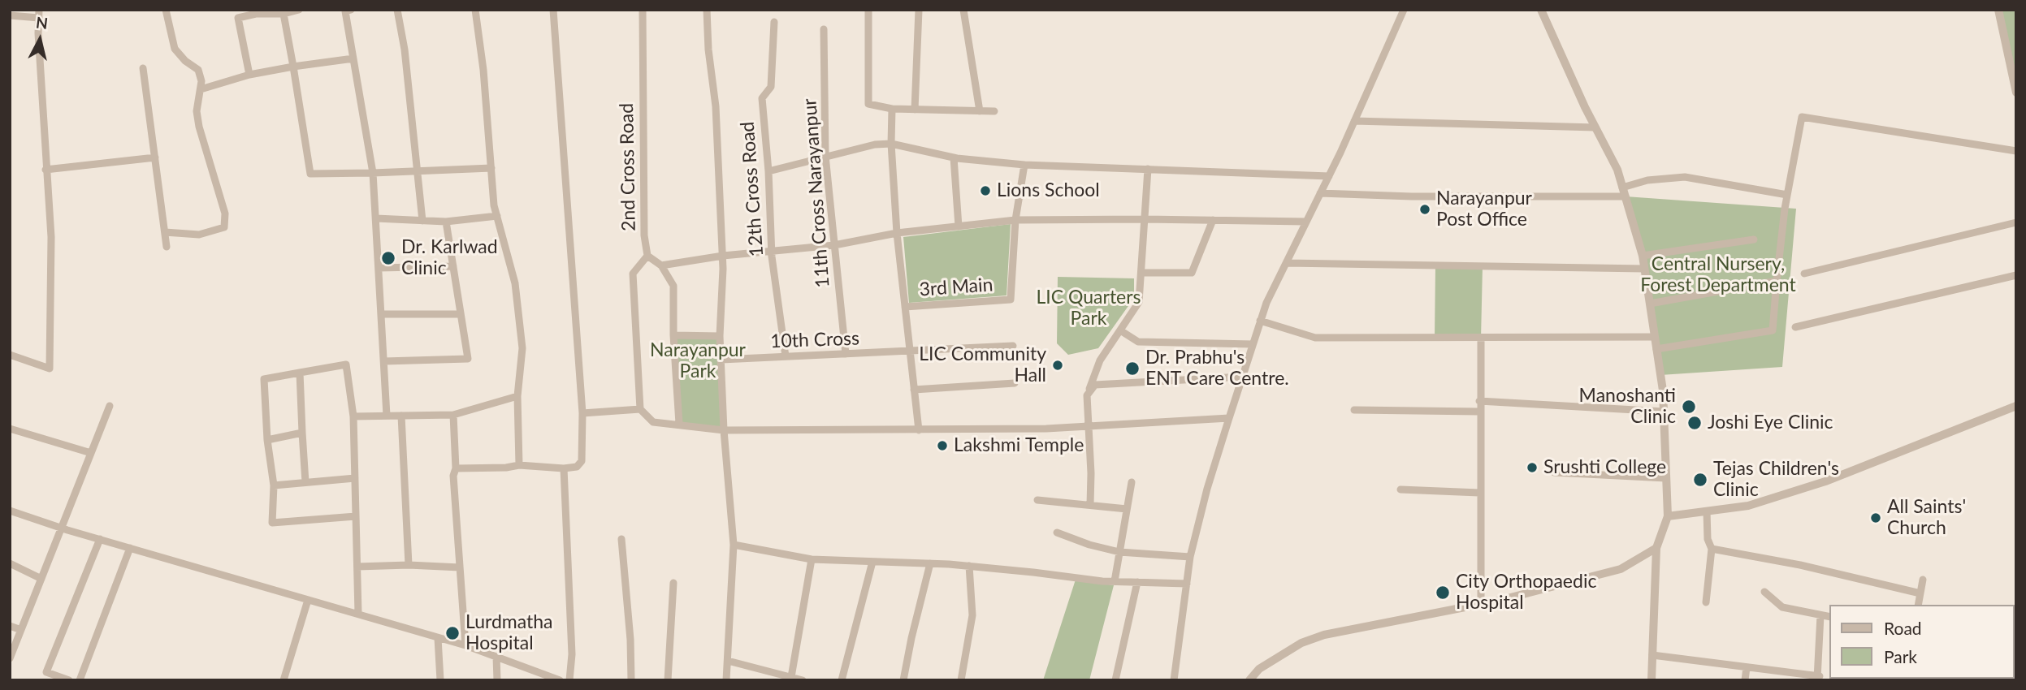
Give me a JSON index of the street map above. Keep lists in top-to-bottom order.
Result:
{
  "streets": {
    "street": [
      "2nd Cross Road",
      "12th Cross Road",
      "11th Cross Narayanpur",
      "3rd Main",
      "10th Cross"
    ]
  },
  "crossings": [
    ["12th Cross Road", "10th Cross"],
    ["11th Cross Narayanpur", "10th Cross"]
  ],
  "parks": ["Central Nursery, Forest Department", "LIC Quarters Park", "Narayanpur Park"],
  "places": [
    "Lions School",
    "Narayanpur Post Office",
    "Dr. Karlwad Clinic",
    "LIC Community Hall",
    "Dr. Prabhu's ENT Care Centre.",
    "Manoshanti Clinic",
    "Joshi Eye Clinic",
    "Lakshmi Temple",
    "Srushti College",
    "Tejas Children's Clinic",
    "All Saints' Church",
    "City Orthopaedic Hospital",
    "Lurdmatha Hospital"
  ],
  "legend": ["Road", "Park"],
  "north": "top"
}
